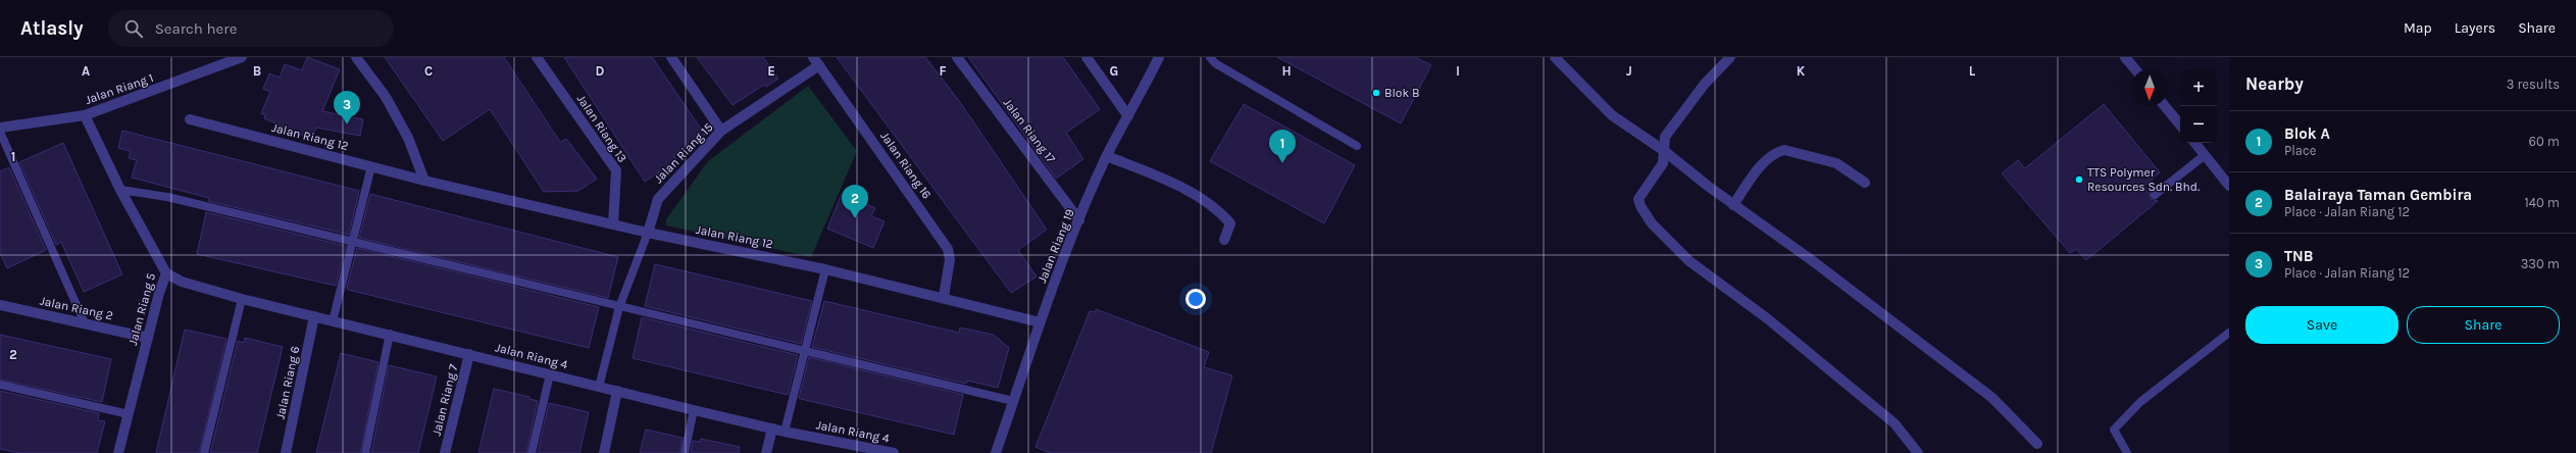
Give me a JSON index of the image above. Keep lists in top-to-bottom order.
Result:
{
  "streets": {
    "street": [
      "Jalan Riang 1",
      "Jalan Riang 13",
      "Jalan Riang 17",
      "Jalan Riang 12",
      "Jalan Riang 15",
      "Jalan Riang 16",
      "Jalan Riang 19",
      "Jalan Riang 2",
      "Jalan Riang 5",
      "Jalan Riang 4",
      "Jalan Riang 6",
      "Jalan Riang 7"
    ]
  },
  "crossings": [
    ["Jalan Riang 1", "Jalan Riang 5"],
    ["Jalan Riang 13", "Jalan Riang 12"],
    ["Jalan Riang 17", "Jalan Riang 19"],
    ["Jalan Riang 12", "Jalan Riang 15"],
    ["Jalan Riang 12", "Jalan Riang 16"],
    ["Jalan Riang 12", "Jalan Riang 19"],
    ["Jalan Riang 15", "Jalan Riang 16"],
    ["Jalan Riang 2", "Jalan Riang 5"],
    ["Jalan Riang 5", "Jalan Riang 4"],
    ["Jalan Riang 4", "Jalan Riang 6"],
    ["Jalan Riang 4", "Jalan Riang 7"]
  ],
  "places": ["Blok B", "TTS Polymer Resources Sdn. Bhd."],
  "north": "bottom",
  "page": {
    "header": "Atlasly",
    "search": "Search here",
    "nav": ["Map", "Layers", "Share"],
    "heading": ["Nearby", "3 results"],
    "map_buttons": ["+", "−"],
    "pins": ["3", "1", "2"],
    "list": [
      {
        "mark": "1",
        "name": "Blok A",
        "note": "Place",
        "value": "60 m"
      },
      {
        "mark": "2",
        "name": "Balairaya Taman Gembira",
        "note": "Place · Jalan Riang 12",
        "value": "140 m"
      },
      {
        "mark": "3",
        "name": "TNB",
        "note": "Place · Jalan Riang 12",
        "value": "330 m"
      }
    ],
    "buttons": ["Save", "Share"]
  },
  "grid": {
    "columns": [
      "A",
      "B",
      "C",
      "D",
      "E",
      "F",
      "G",
      "H",
      "I",
      "J",
      "K",
      "L"
    ],
    "rows": ["1", "2"]
  }
}
